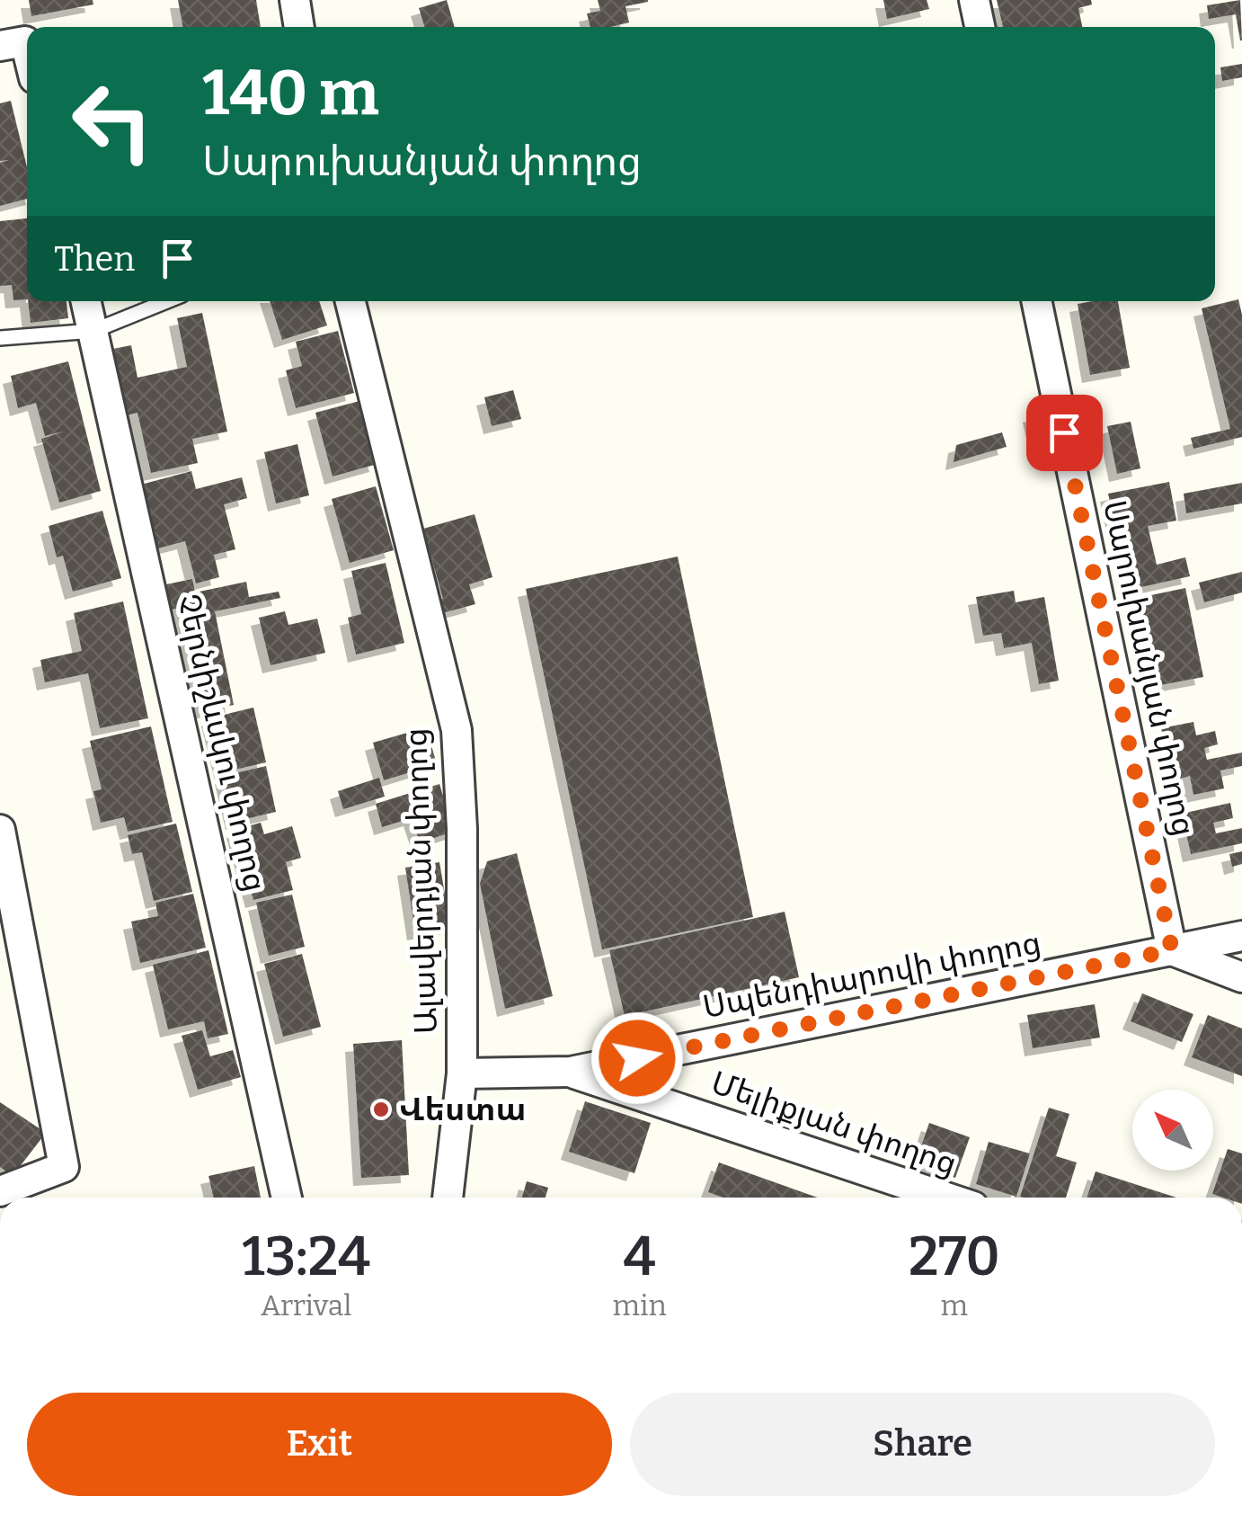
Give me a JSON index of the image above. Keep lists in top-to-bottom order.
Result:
{
  "streets": {
    "street": [
      "Սարուխանյան փողոց",
      "Չերնիշևսկու փողոց",
      "Ալավերդյան փողոց",
      "Սպենդիարովի փողոց",
      "Մելիքյան փողոց"
    ]
  },
  "crossings": [
    ["Սարուխանյան փողոց", "Սպենդիարովի փողոց"],
    ["Ալավերդյան փողոց", "Սպենդիարովի փողոց"],
    ["Սպենդիարովի փողոց", "Մելիքյան փողոց"]
  ],
  "places": ["Վեստա"],
  "north": "top left",
  "page": {
    "turn": ["140 m", "Սարուխանյան փողոց"],
    "then": "Then",
    "eta": [
      "13:24",
      "Arrival",
      "4",
      "min",
      "270",
      "m"
    ],
    "buttons": ["Exit", "Share"]
  }
}
